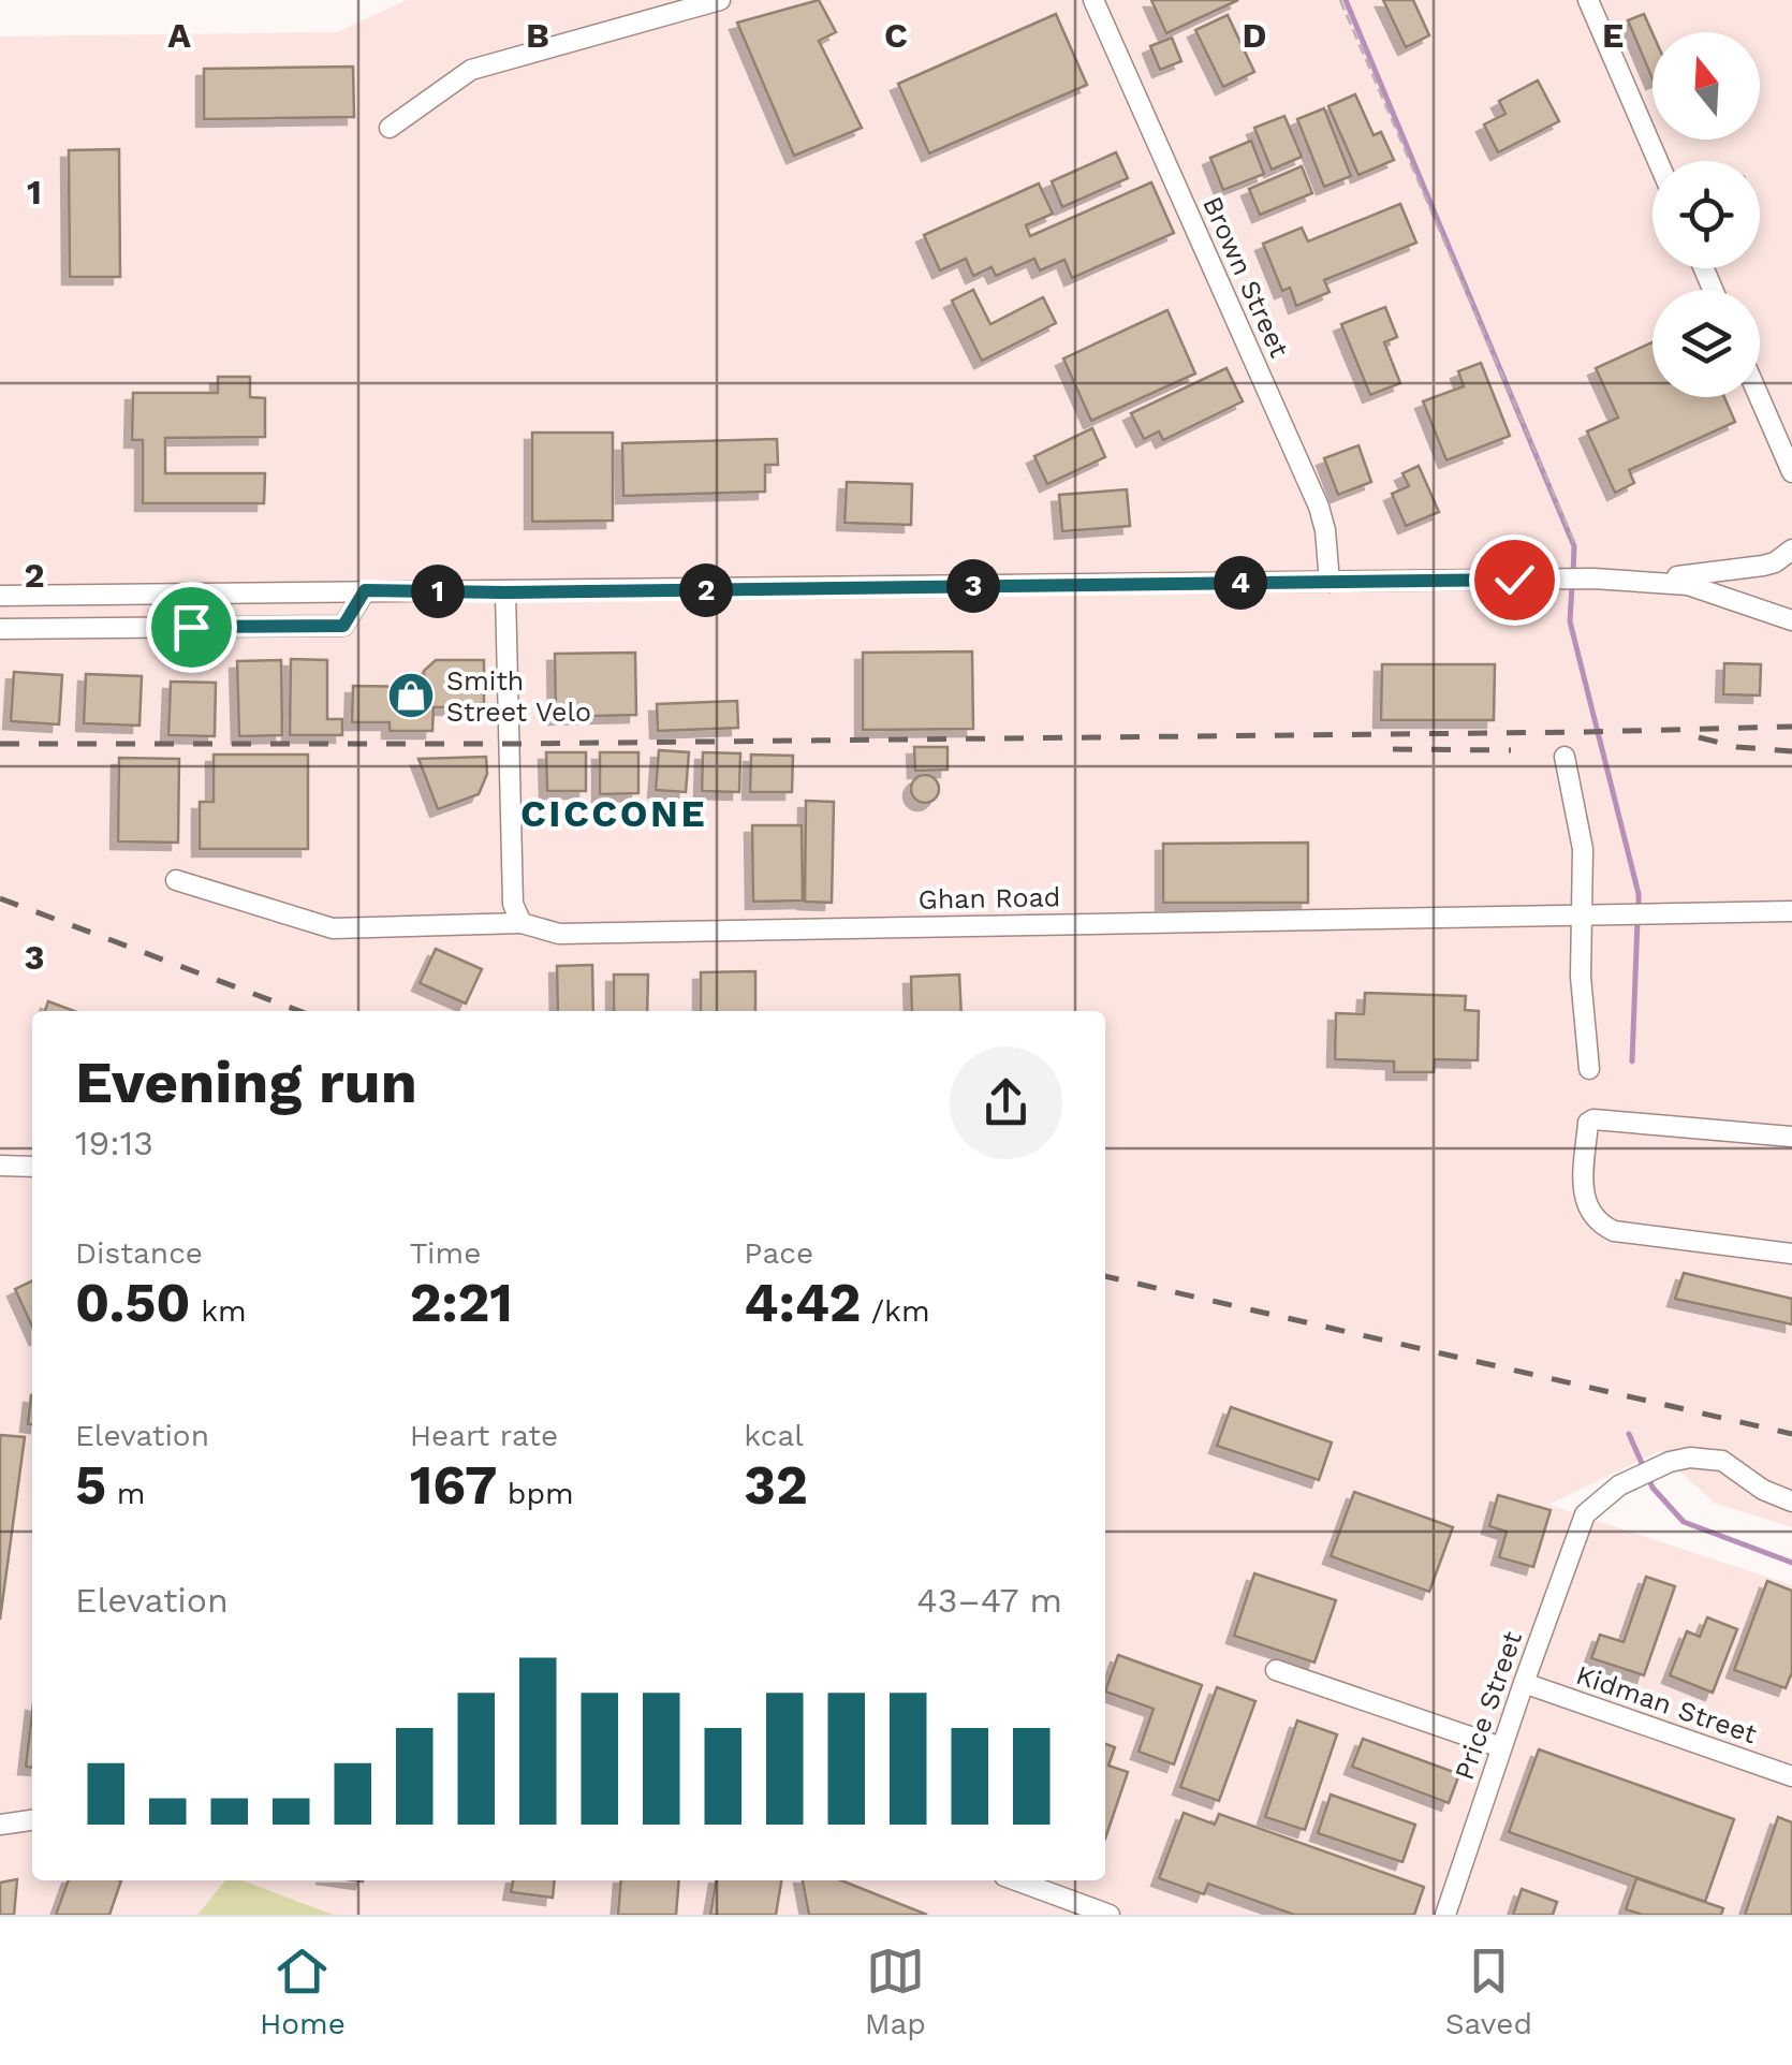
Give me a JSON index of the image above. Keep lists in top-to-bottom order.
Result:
{
  "streets": {
    "street": [
      "Brown Street",
      "Ghan Road",
      "Kidman Street",
      "Price Street"
    ]
  },
  "crossings": [
    ["Kidman Street", "Price Street"]
  ],
  "districts": ["CICCONE"],
  "places": {
    "shop": ["Smith Street Velo"]
  },
  "north": "top",
  "page": {
    "pins": [
      "4",
      "3",
      "2",
      "1"
    ],
    "heading": ["Evening run", "19:13"],
    "stats": [
      ["Distance", "0.50 km"],
      ["Time", "2:21"],
      ["Pace", "4:42 /km"],
      ["Elevation", "5 m"],
      ["Heart rate", "167 bpm"],
      ["kcal", "32"]
    ],
    "chart": ["Elevation", "43–47 m"],
    "tabs": ["Home", "Map", "Saved"]
  },
  "grid": {
    "columns": [
      "A",
      "B",
      "C",
      "D",
      "E"
    ],
    "rows": ["1", "2", "3"]
  }
}
